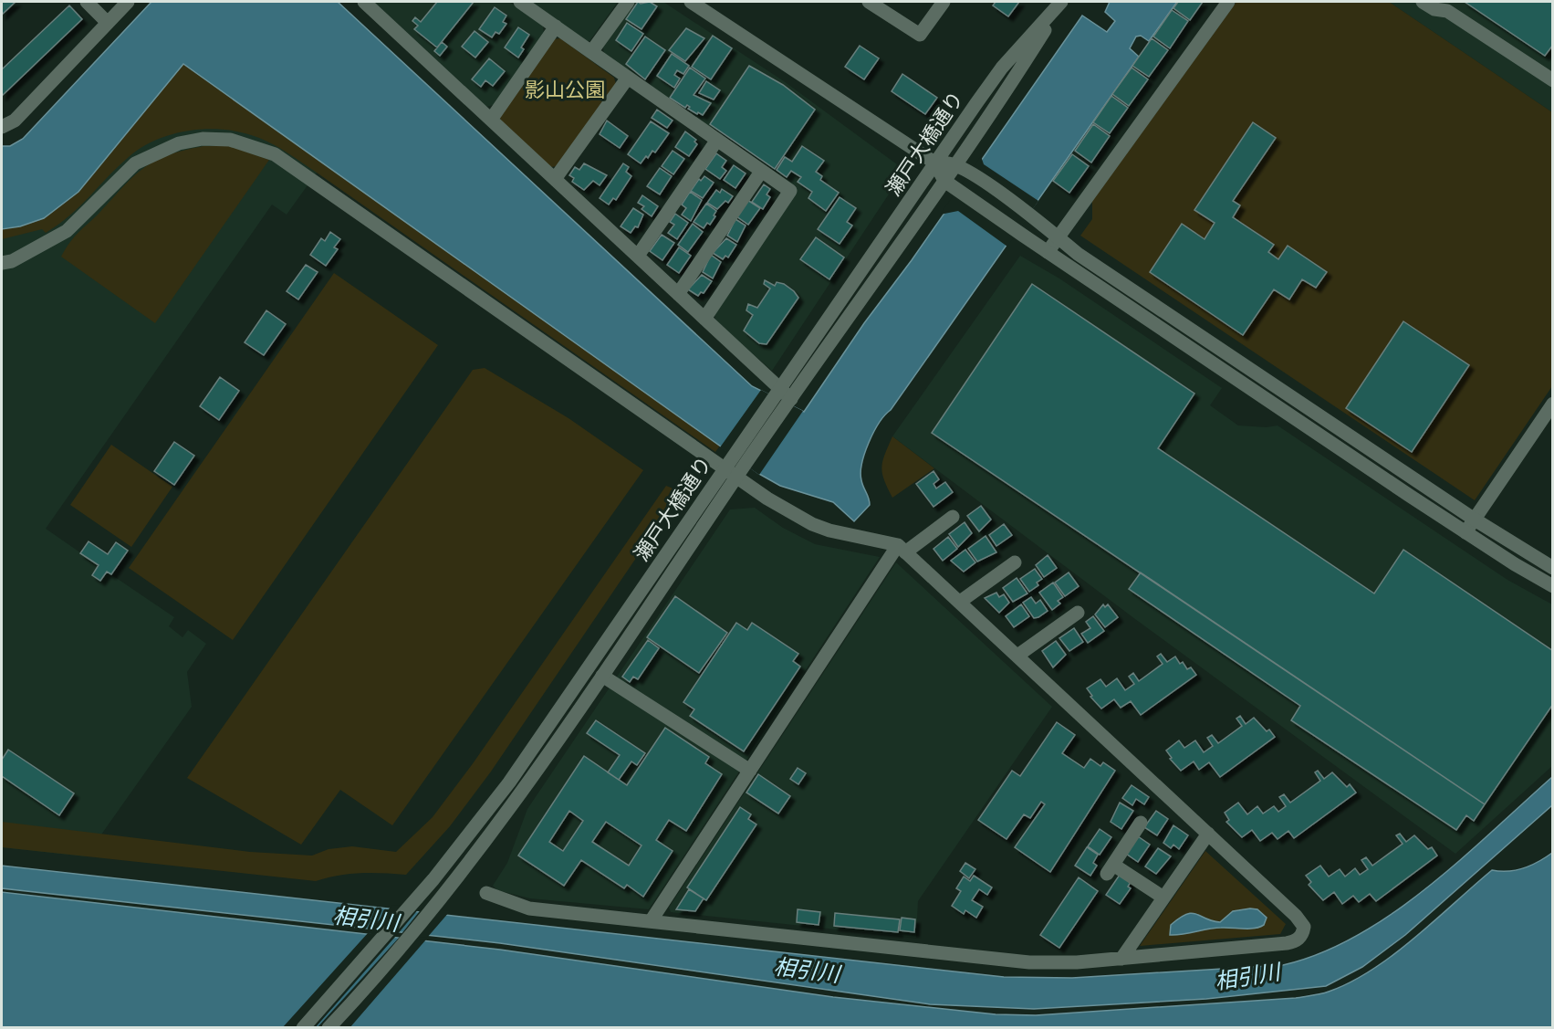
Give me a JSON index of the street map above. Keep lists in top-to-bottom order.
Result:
{
  "streets": {
    "street": ["瀬戸大橋通り"]
  },
  "water": ["相引川"],
  "parks": ["影山公園"]
}
